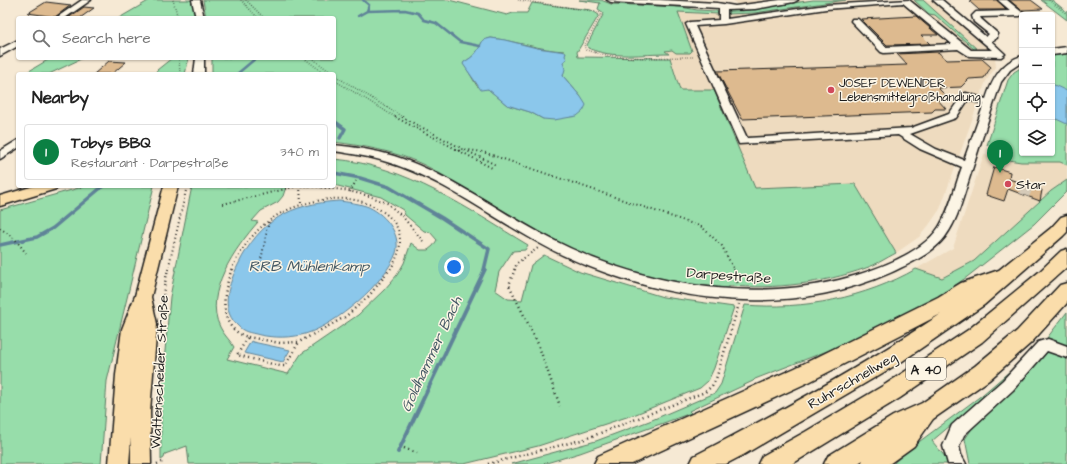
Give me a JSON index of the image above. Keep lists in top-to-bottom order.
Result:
{
  "streets": {
    "highway": ["A 40", "Ruhrschnellweg"],
    "main road": ["Wattenscheider Straße"],
    "street": ["Darpestraße"]
  },
  "water": ["RRB Mühlenkamp", "Goldhammer Bach"],
  "places": ["JOSEF DEWENDER Lebensmittelgroßhandlung", "Star"],
  "page": {
    "map_buttons": ["+", "−"],
    "search": "Search here",
    "heading": "Nearby",
    "list": [
      {
        "mark": "1",
        "name": "Tobys BBQ",
        "note": "Restaurant · Darpestraße",
        "value": "340 m"
      }
    ],
    "pins": "1"
  }
}
